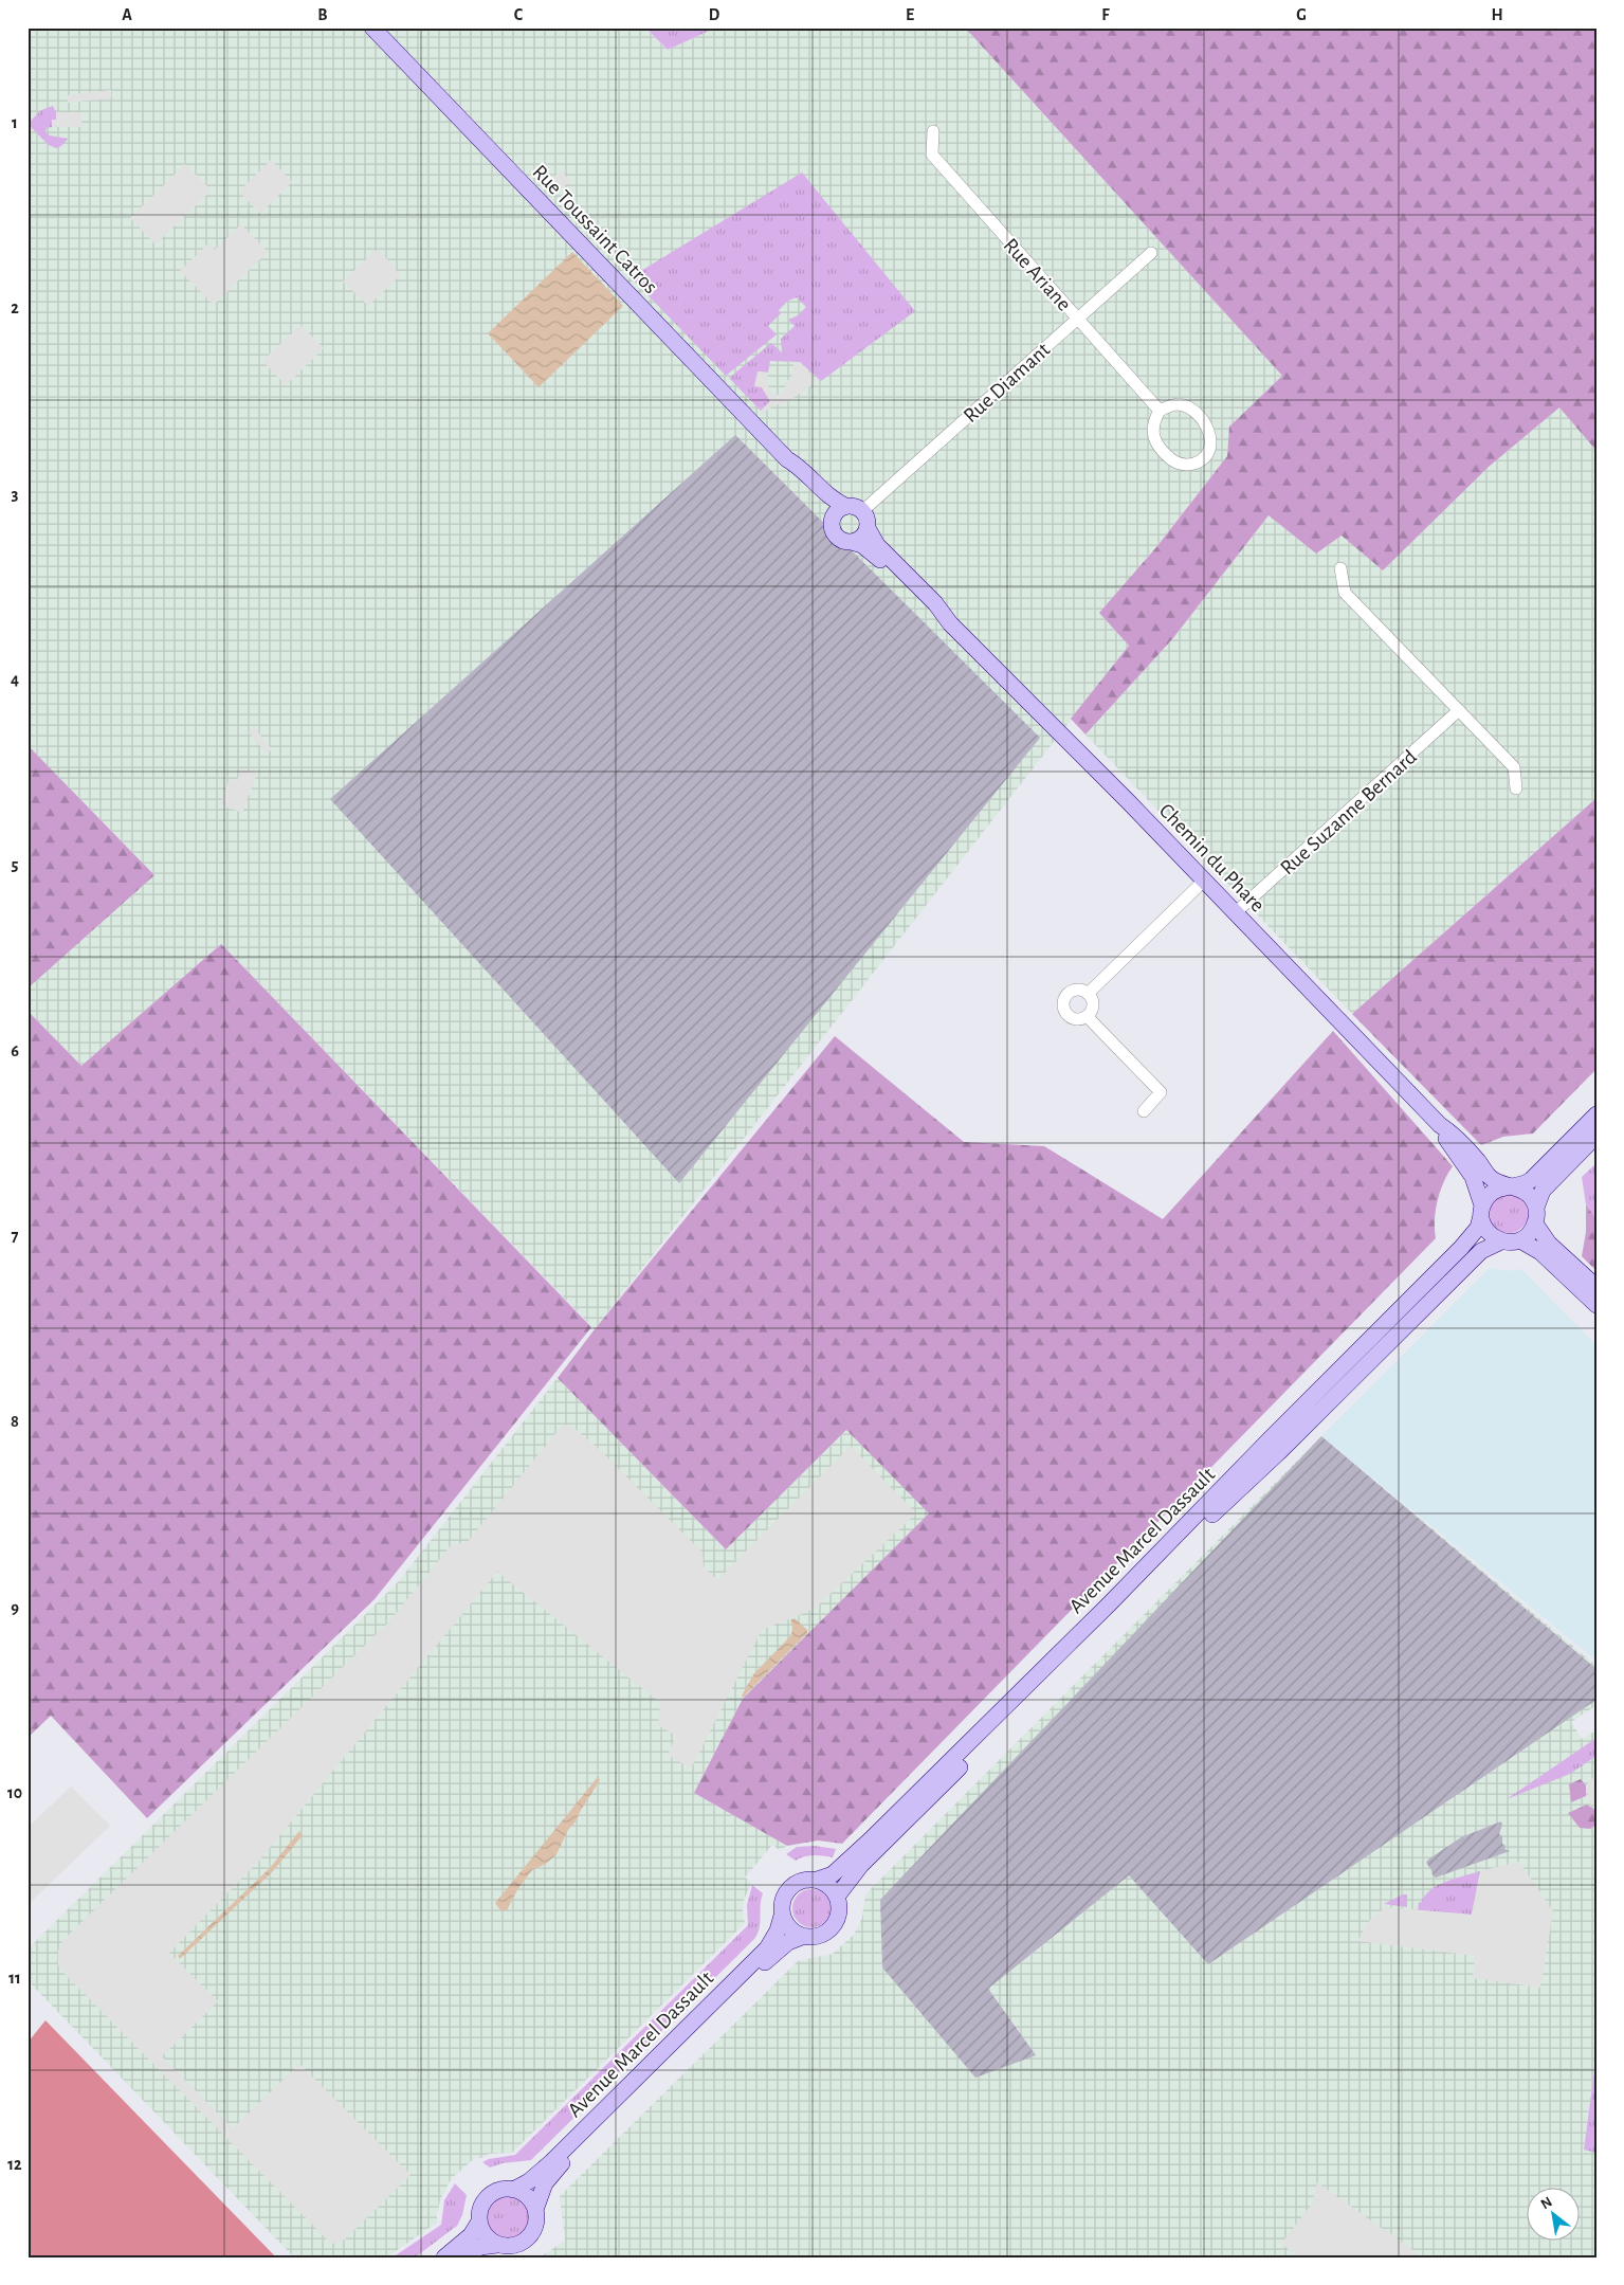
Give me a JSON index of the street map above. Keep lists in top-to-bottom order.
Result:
{
  "streets": {
    "main road": ["Rue Toussaint Catros", "Chemin du Phare", "Avenue Marcel Dassault"],
    "street": ["Rue Ariane", "Rue Diamant", "Rue Suzanne Bernard"]
  },
  "crossings": [
    ["Rue Toussaint Catros", "Rue Diamant"],
    ["Rue Toussaint Catros", "Chemin du Phare"],
    ["Rue Ariane", "Rue Diamant"],
    ["Rue Diamant", "Chemin du Phare"],
    ["Rue Suzanne Bernard", "Chemin du Phare"],
    ["Chemin du Phare", "Avenue Marcel Dassault"]
  ],
  "north": "top left",
  "grid": {
    "columns": [
      "A",
      "B",
      "C",
      "D",
      "E",
      "F",
      "G",
      "H"
    ],
    "rows": [
      "1",
      "2",
      "3",
      "4",
      "5",
      "6",
      "7",
      "8",
      "9",
      "10",
      "11",
      "12"
    ]
  }
}
